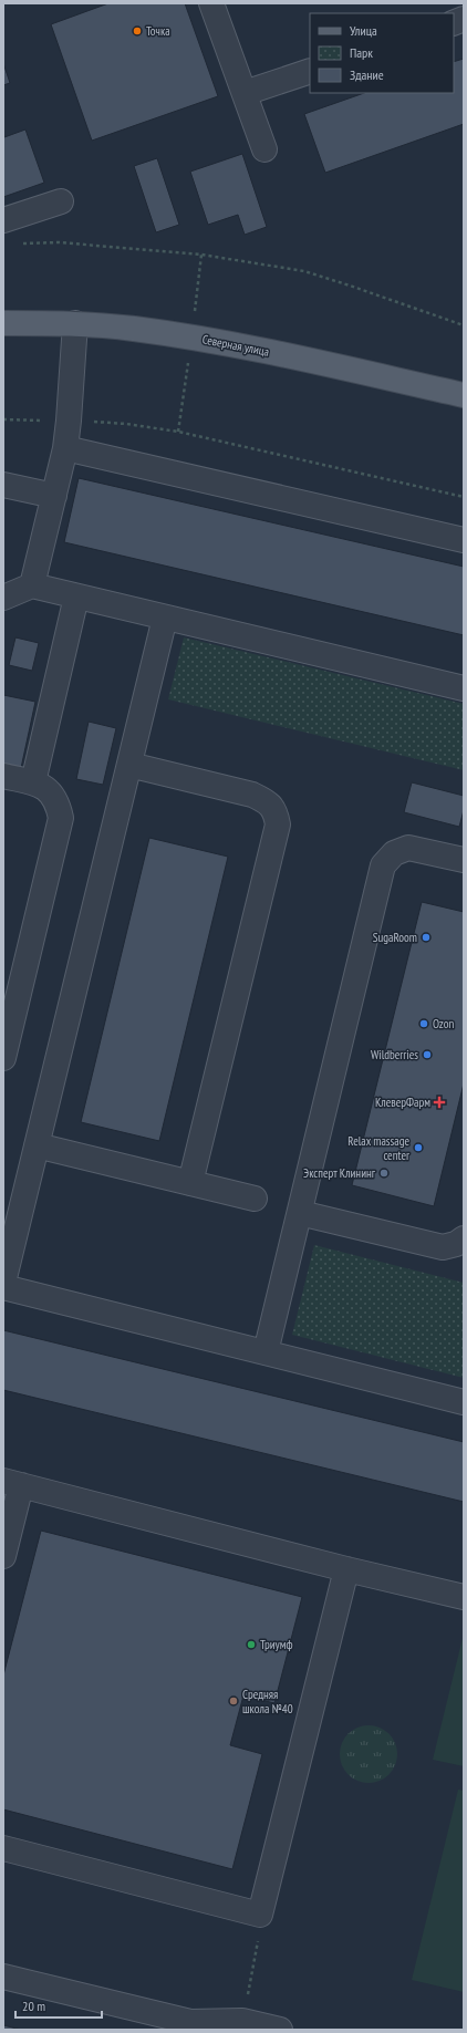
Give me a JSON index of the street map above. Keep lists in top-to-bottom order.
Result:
{
  "streets": {
    "main road": ["Северная улица"]
  },
  "places": {
    "other": [
      "Точка",
      "SugaRoom",
      "Ozon",
      "Wildberries",
      "Relax massage center",
      "Эксперт Клининг",
      "Триумф",
      "Средняя школа №40"
    ],
    "health": ["КлеверФарм"]
  },
  "legend": ["Улица", "Парк", "Здание"],
  "scale_bar": "20 m"
}
